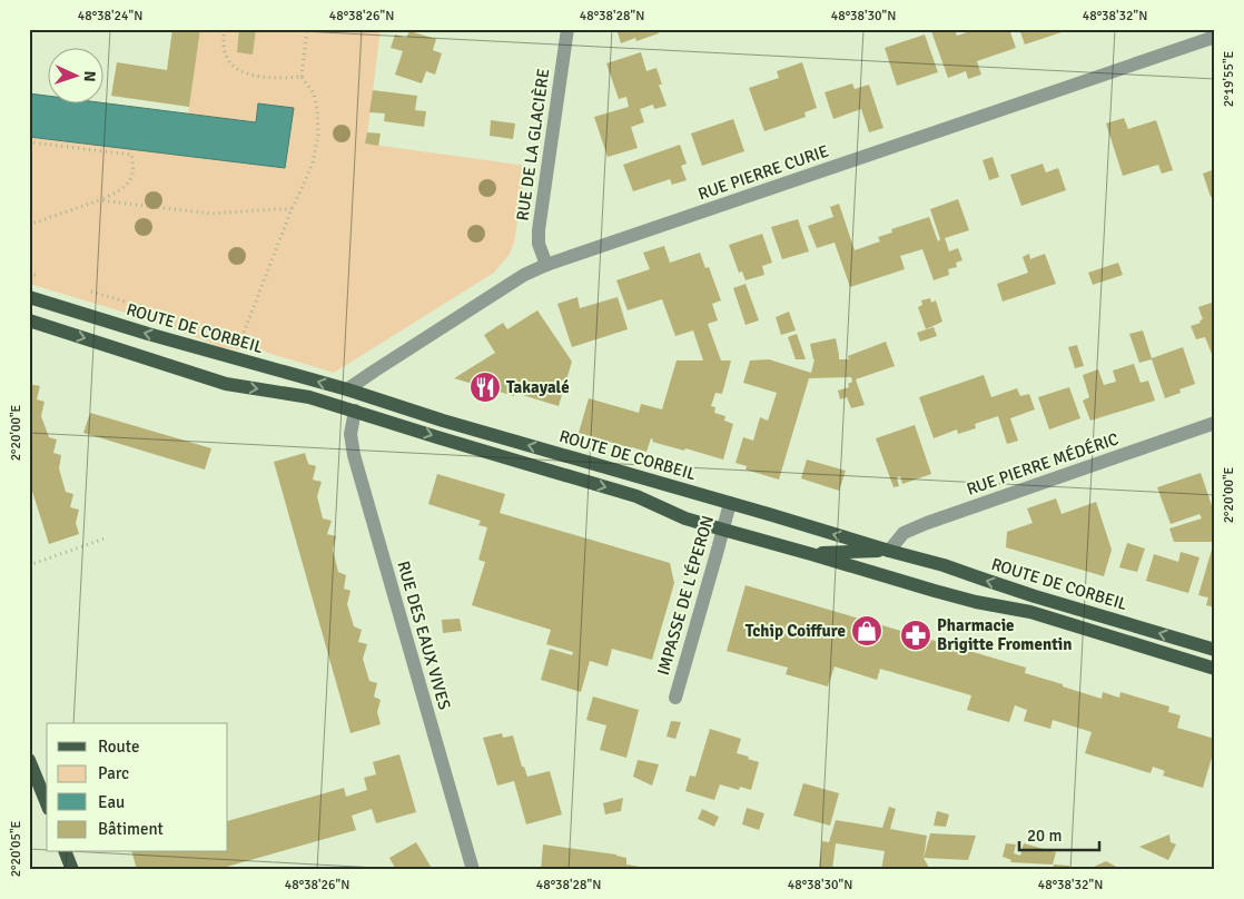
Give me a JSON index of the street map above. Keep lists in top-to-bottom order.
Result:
{
  "streets": {
    "main road": ["ROUTE DE CORBEIL"],
    "street": [
      "RUE DE LA GLACIÈRE",
      "RUE PIERRE CURIE",
      "RUE PIERRE MÉDÉRIC",
      "IMPASSE DE L'ÉPERON",
      "RUE DES EAUX VIVES"
    ]
  },
  "crossings": [
    ["RUE DE LA GLACIÈRE", "RUE PIERRE CURIE"],
    ["RUE PIERRE CURIE", "ROUTE DE CORBEIL"],
    ["ROUTE DE CORBEIL", "RUE PIERRE MÉDÉRIC"],
    ["ROUTE DE CORBEIL", "IMPASSE DE L'ÉPERON"]
  ],
  "places": {
    "restaurant": ["Takayalé"],
    "shop": ["Tchip Coiffure"],
    "pharmacy": ["Pharmacie Brigitte Fromentin"]
  },
  "legend": [
    "Route",
    "Parc",
    "Eau",
    "Bâtiment"
  ],
  "scale_bar": "20 m",
  "north": "right",
  "coordinates": [
    "48°38'24\"N",
    "48°38'26\"N",
    "48°38'28\"N",
    "48°38'30\"N",
    "48°38'32\"N",
    "2°19'55\"E",
    "2°20'00\"E",
    "2°20'05\"E"
  ]
}
